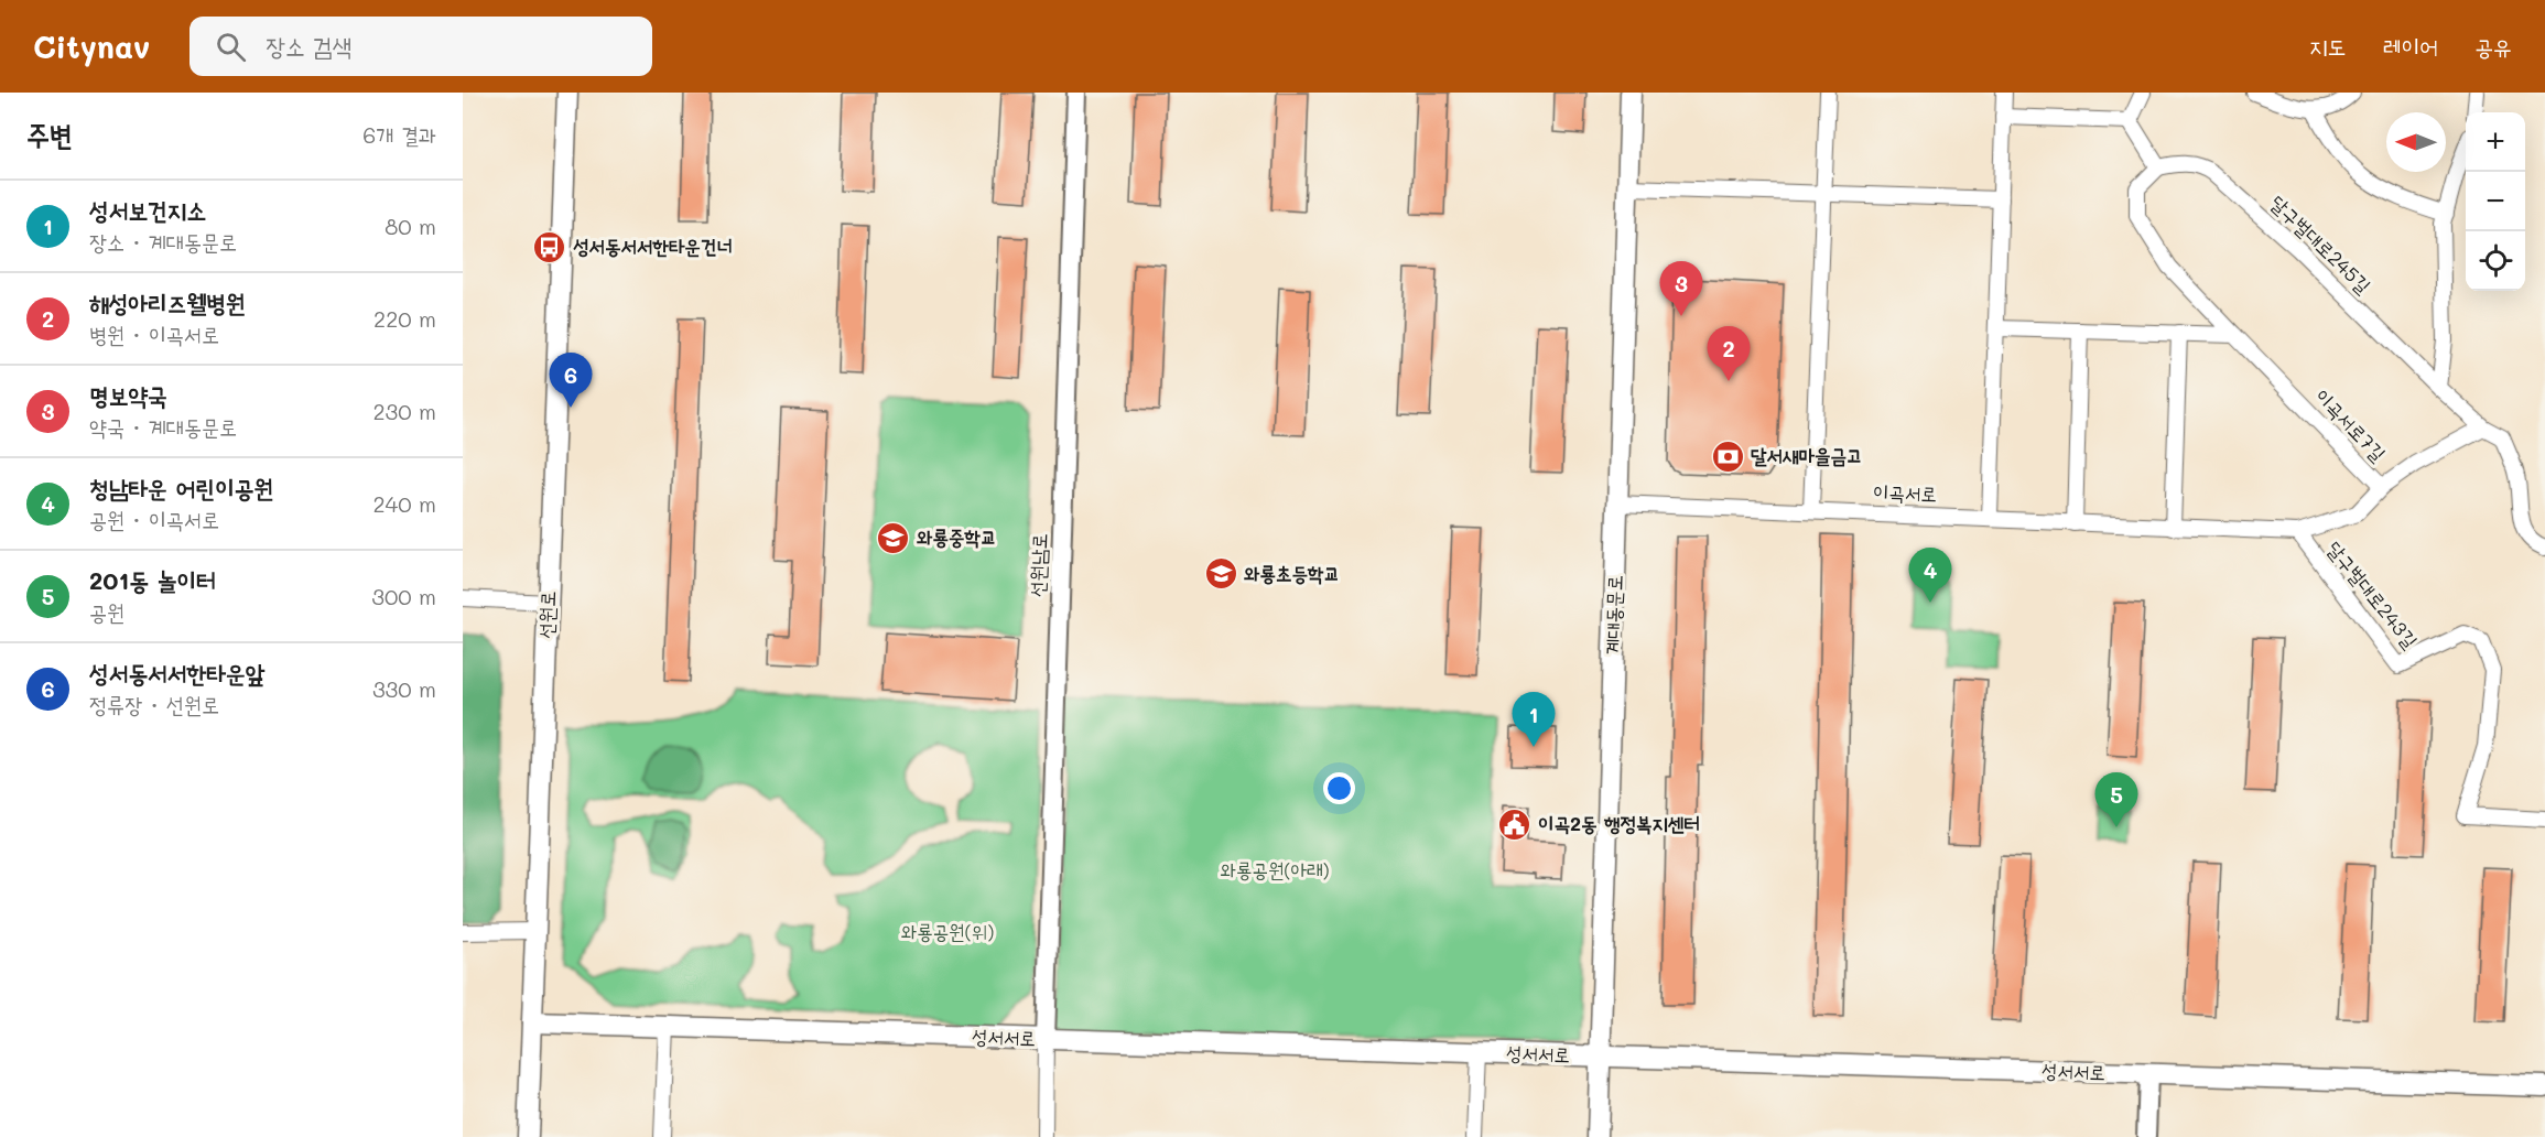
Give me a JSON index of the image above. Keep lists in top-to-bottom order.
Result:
{
  "streets": {
    "main road": ["선원로", "계대동문로", "성서서로"],
    "street": [
      "달구벌대로245길",
      "이곡서로7길",
      "이곡서로",
      "선원남로",
      "달구벌대로243길"
    ]
  },
  "crossings": [
    ["달구벌대로245길", "이곡서로7길"],
    ["이곡서로", "계대동문로"],
    ["선원남로", "성서서로"],
    ["선원로", "성서서로"],
    ["계대동문로", "성서서로"]
  ],
  "parks": ["와룡공원(아래)", "와룡공원(위)"],
  "places": {
    "bus stop": ["성서동서서한타운건너"],
    "bank": ["달서새마을금고"],
    "school or university": ["와룡중학교", "와룡초등학교"],
    "public building": ["이곡2동 행정복지센터"]
  },
  "north": "left",
  "page": {
    "header": "Citynav",
    "search": "장소 검색",
    "nav": ["지도", "레이어", "공유"],
    "heading": ["주변", "6개 결과"],
    "map_buttons": ["+", "−"],
    "list": [
      {
        "mark": "1",
        "name": "성서보건지소",
        "note": "장소 · 계대동문로",
        "value": "80 m"
      },
      {
        "mark": "2",
        "name": "해성아리즈웰병원",
        "note": "병원 · 이곡서로",
        "value": "220 m"
      },
      {
        "mark": "3",
        "name": "명보약국",
        "note": "약국 · 계대동문로",
        "value": "230 m"
      },
      {
        "mark": "4",
        "name": "청남타운 어린이공원",
        "note": "공원 · 이곡서로",
        "value": "240 m"
      },
      {
        "mark": "5",
        "name": "201동 놀이터",
        "note": "공원",
        "value": "300 m"
      },
      {
        "mark": "6",
        "name": "성서동서서한타운앞",
        "note": "정류장 · 선원로",
        "value": "330 m"
      }
    ],
    "pins": [
      "3",
      "2",
      "6",
      "4",
      "1",
      "5"
    ]
  }
}
